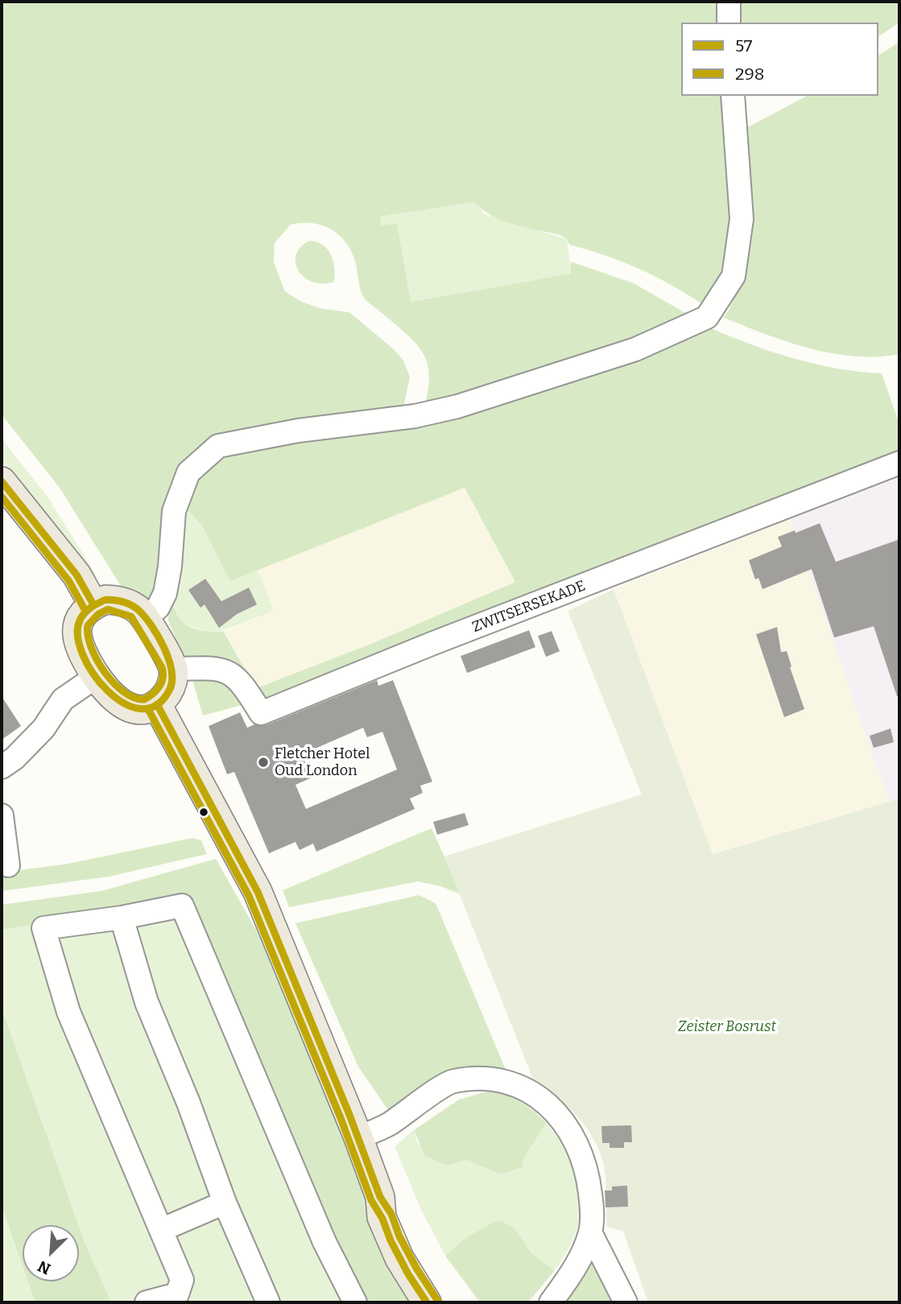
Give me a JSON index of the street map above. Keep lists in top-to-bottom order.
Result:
{
  "streets": {
    "street": ["ZWITSERSEKADE"]
  },
  "parks": ["Zeister Bosrust"],
  "places": ["Fletcher Hotel Oud London"],
  "lines": ["transit line 57", "transit line 298"],
  "legend": ["57", "298"],
  "north": "bottom left"
}
